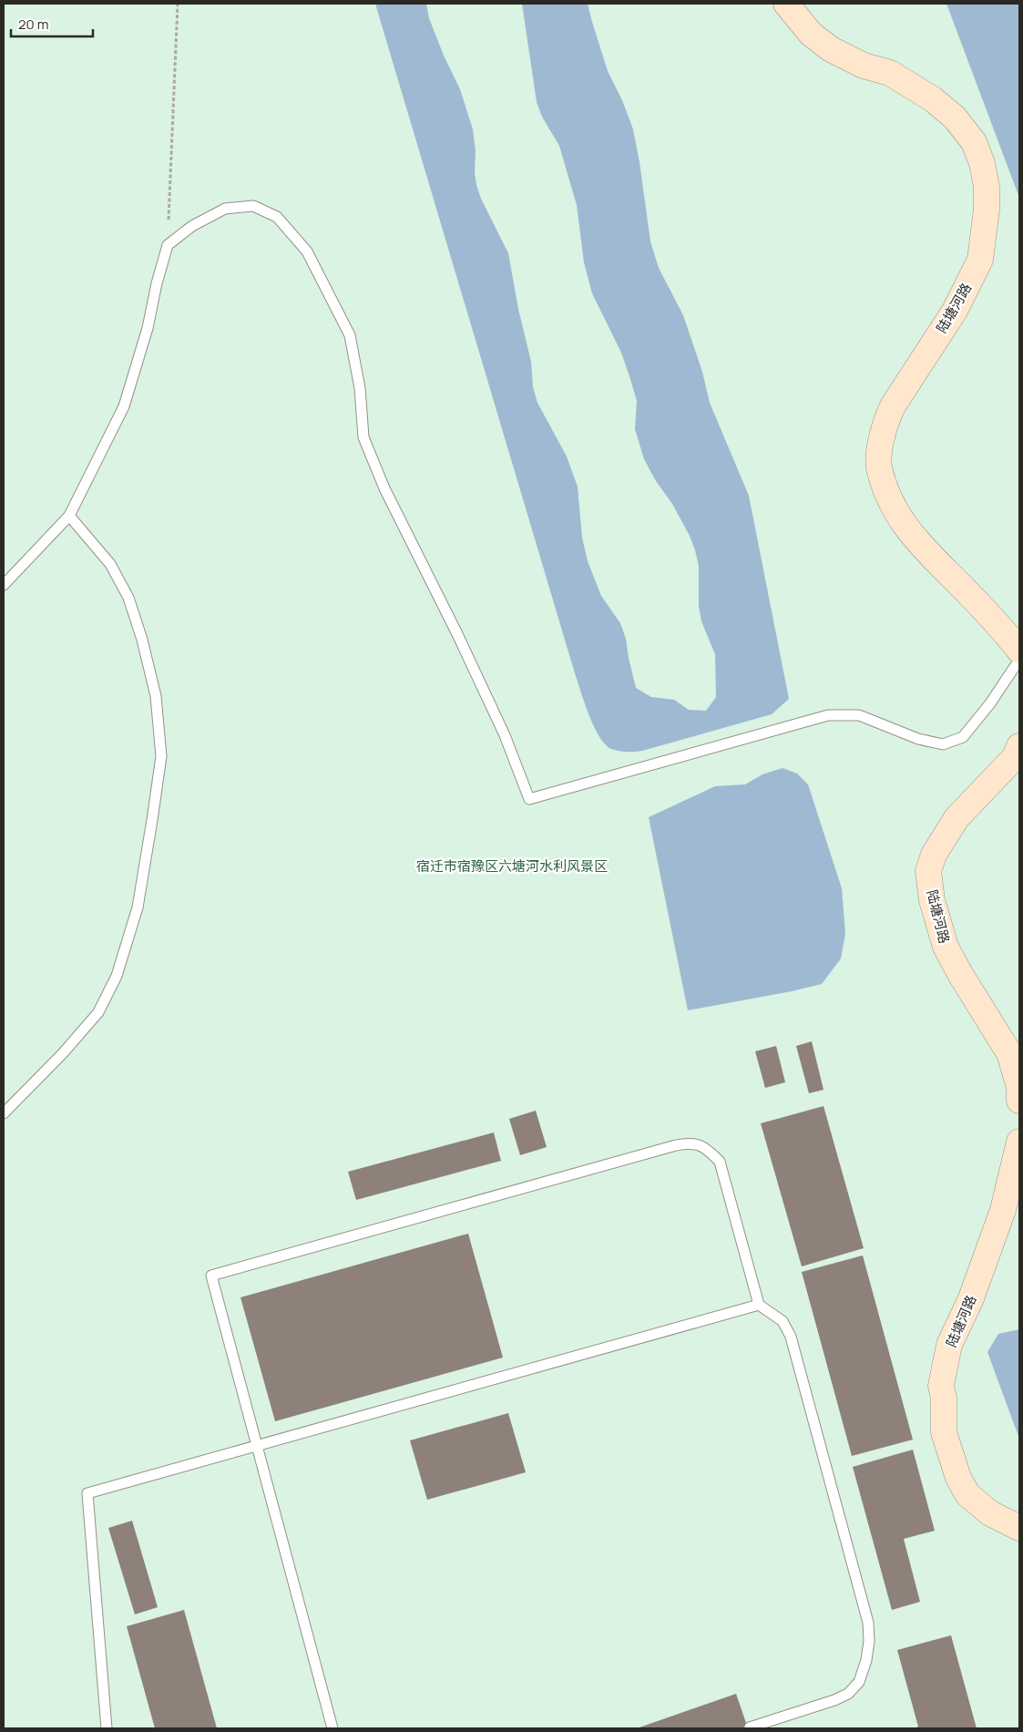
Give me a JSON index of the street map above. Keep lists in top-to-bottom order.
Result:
{
  "streets": {
    "street": ["陆塘河路"]
  },
  "parks": ["宿迁市宿豫区六塘河水利风景区"],
  "scale_bar": "20 m"
}
